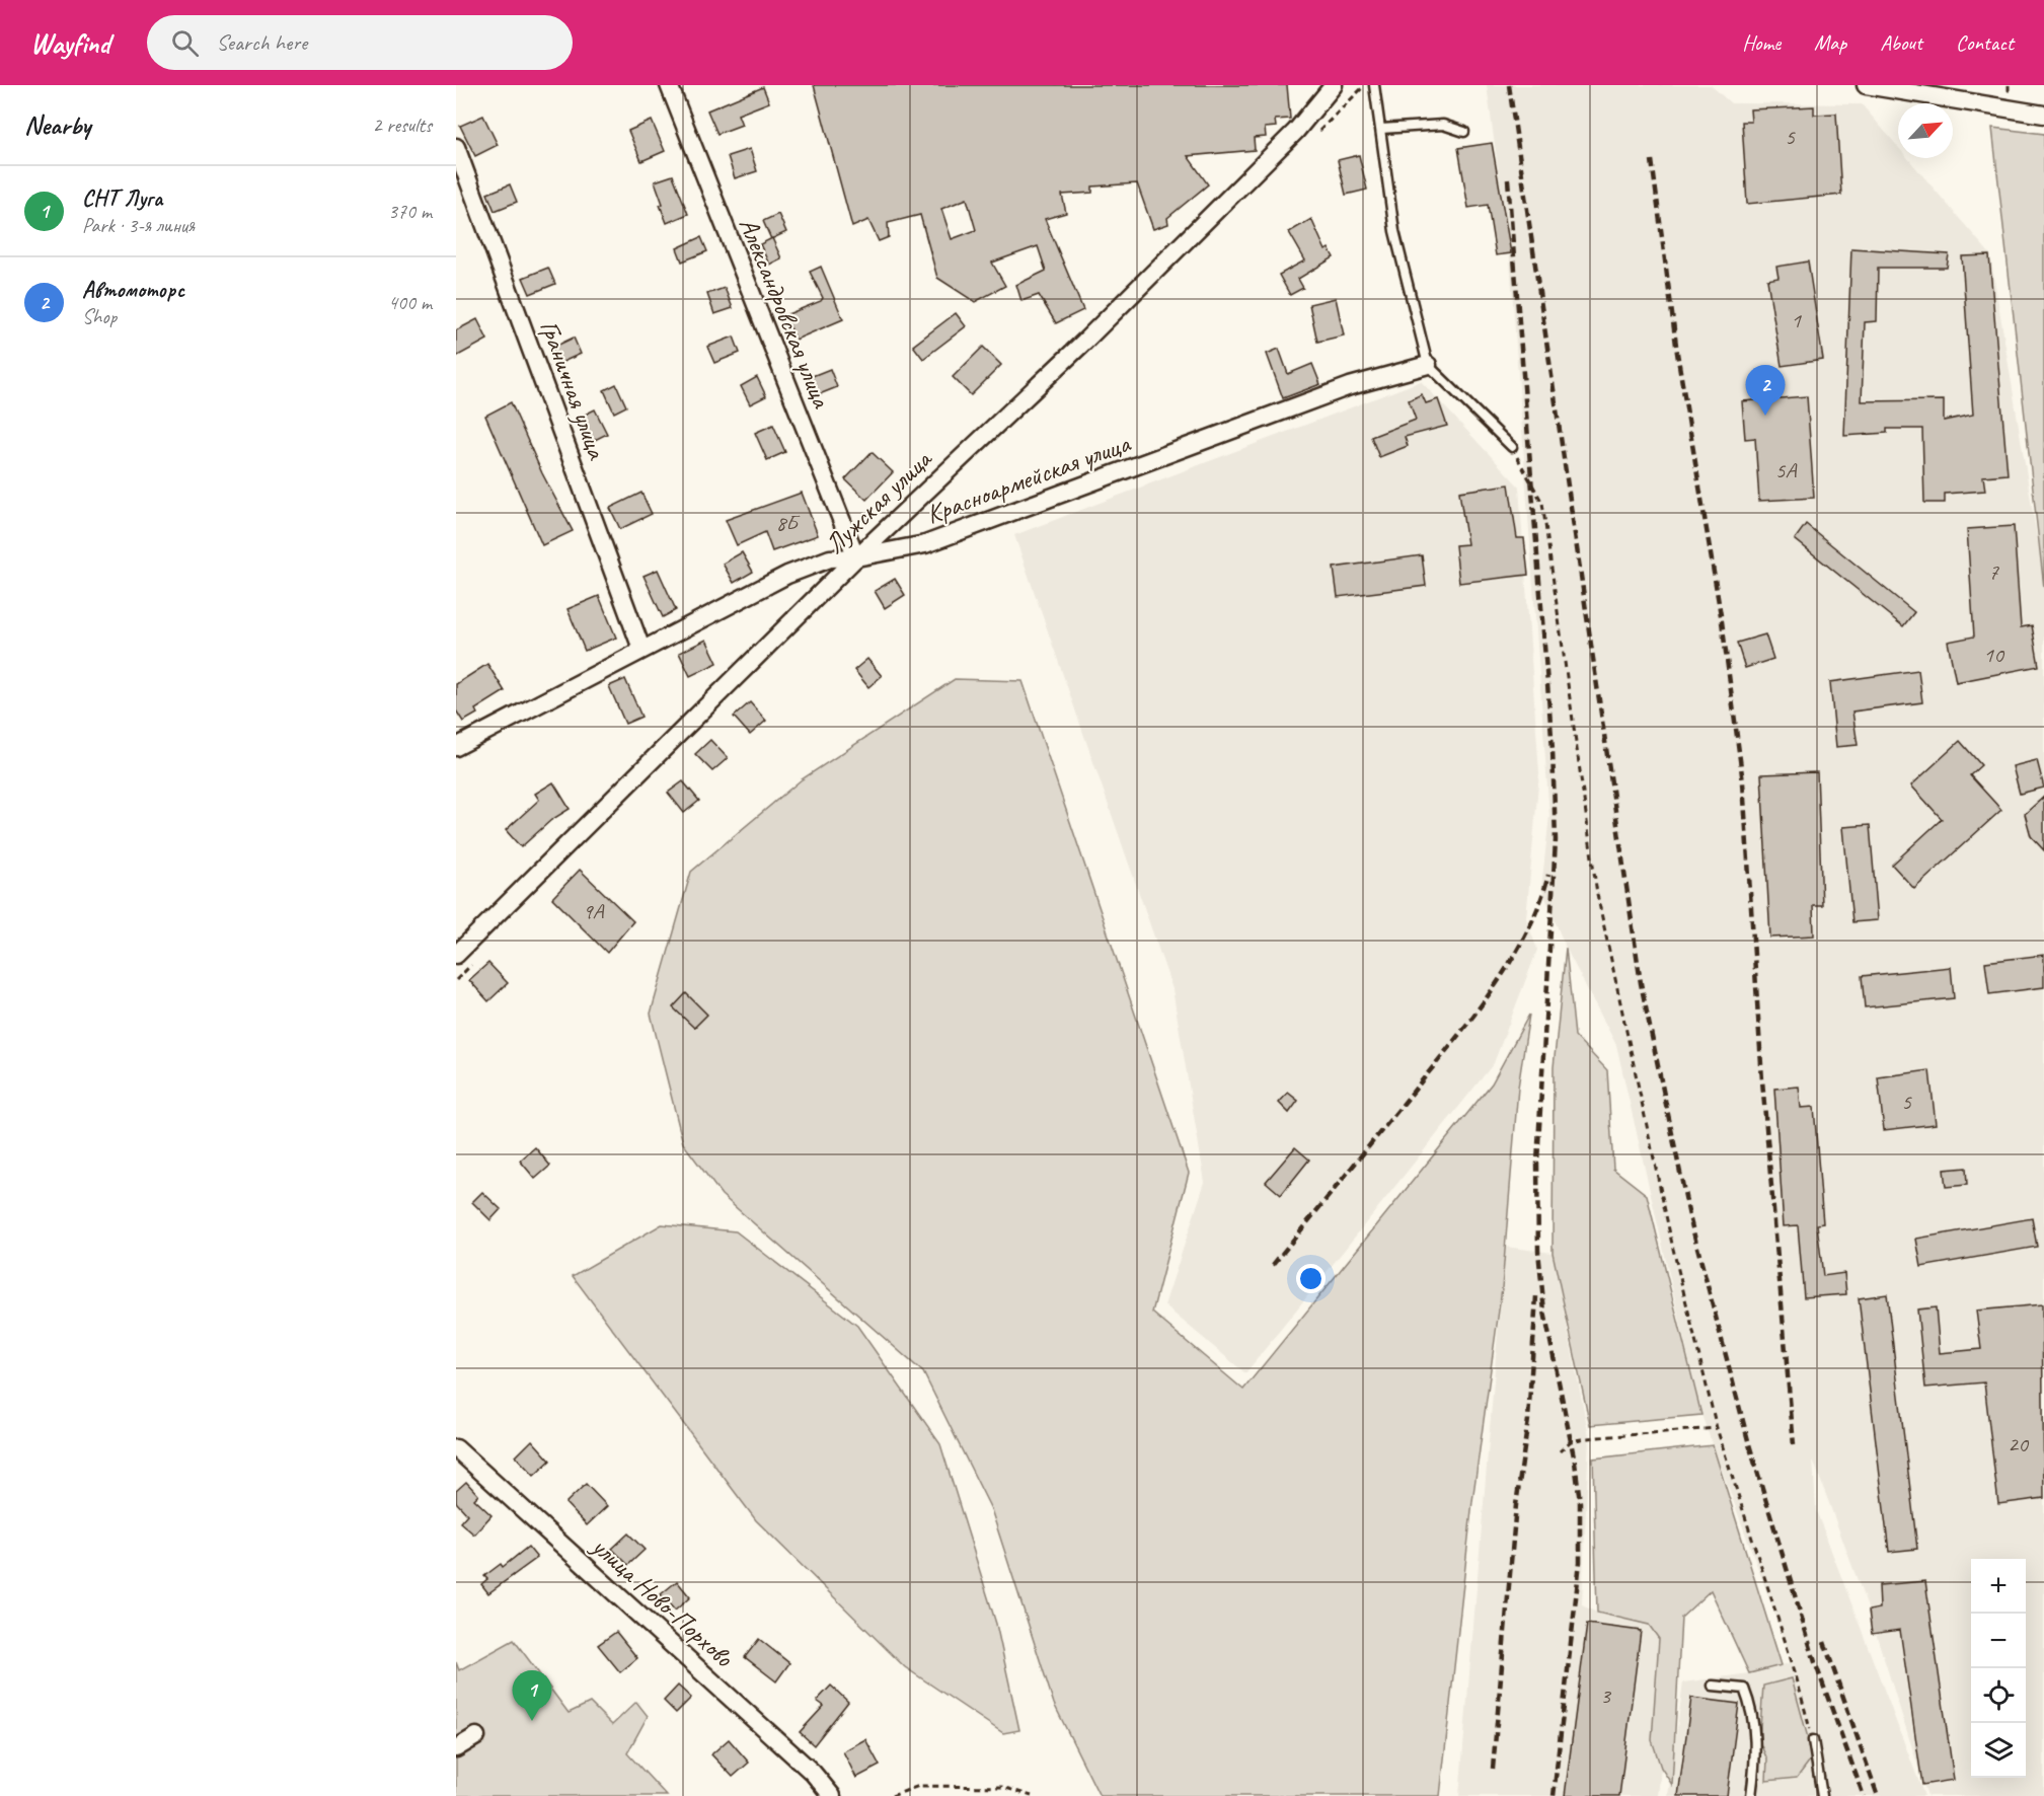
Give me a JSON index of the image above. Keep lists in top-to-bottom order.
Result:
{
  "streets": {
    "street": [
      "Александровская улица",
      "Граничная улица",
      "Красноармейская улица",
      "Лужская улица",
      "улица Ново-Порхово"
    ]
  },
  "crossings": [
    ["Александровская улица", "Красноармейская улица"],
    ["Александровская улица", "Лужская улица"],
    ["Граничная улица", "Красноармейская улица"],
    ["Красноармейская улица", "Лужская улица"]
  ],
  "house_numbers": [
    "5",
    "1",
    "5А",
    "8Б",
    "7",
    "10",
    "9А",
    "5",
    "20",
    "3"
  ],
  "north": "top right",
  "page": {
    "header": "Wayfind",
    "search": "Search here",
    "nav": [
      "Home",
      "Map",
      "About",
      "Contact"
    ],
    "heading": ["Nearby", "2 results"],
    "list": [
      {
        "mark": "1",
        "name": "СНТ Луга",
        "note": "Park · 3-я линия",
        "value": "370 m"
      },
      {
        "mark": "2",
        "name": "Автомоторс",
        "note": "Shop",
        "value": "400 m"
      }
    ],
    "pins": ["2", "1"],
    "map_buttons": ["+", "−"]
  }
}
